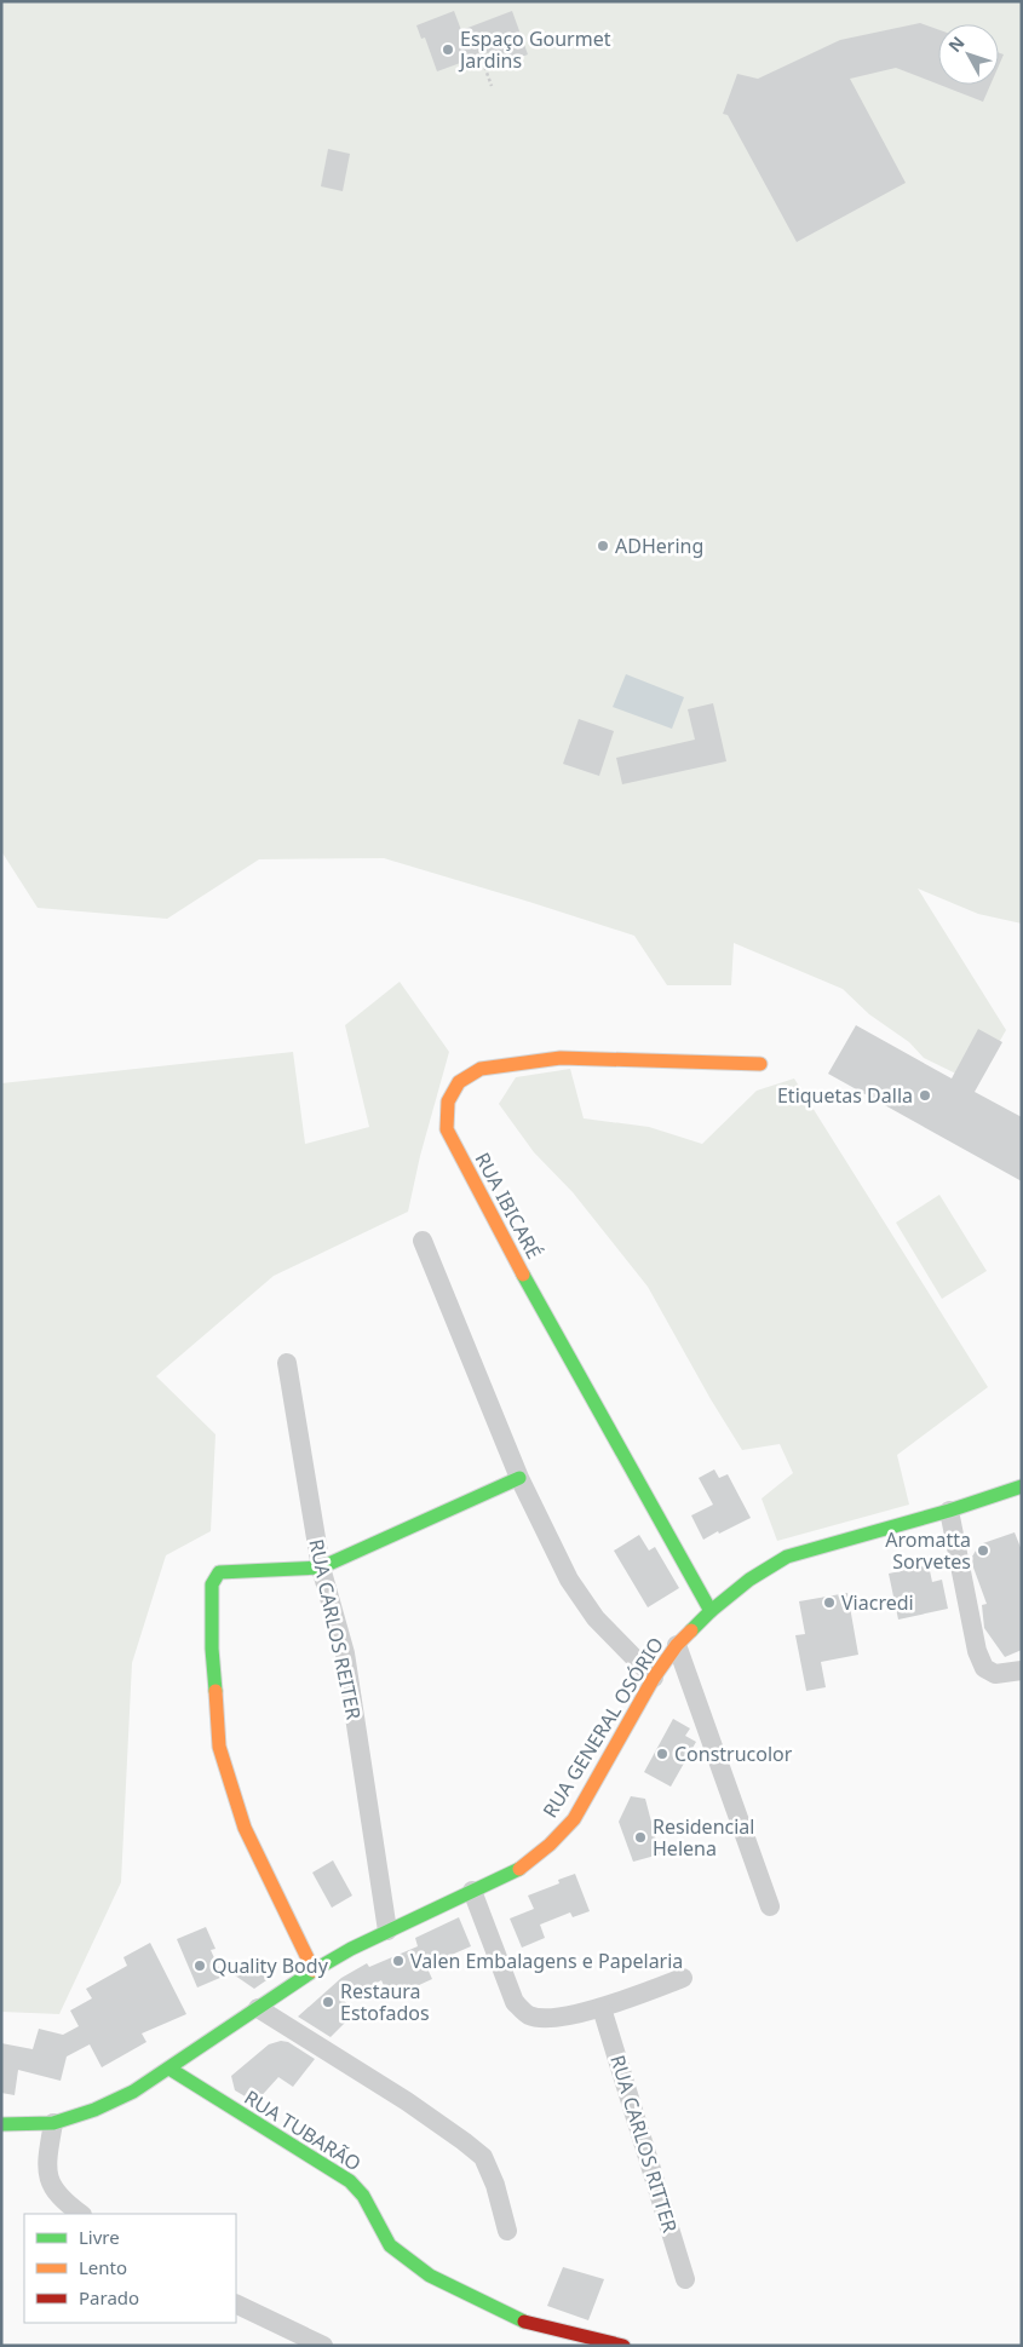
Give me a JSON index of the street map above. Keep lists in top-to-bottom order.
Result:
{
  "streets": {
    "street": [
      "RUA IBICARÉ",
      "RUA CARLOS REITER",
      "RUA GENERAL OSÓRIO",
      "RUA TUBARÃO",
      "RUA CARLOS RITTER"
    ]
  },
  "crossings": [
    ["RUA IBICARÉ", "RUA GENERAL OSÓRIO"],
    ["RUA CARLOS REITER", "RUA GENERAL OSÓRIO"],
    ["RUA GENERAL OSÓRIO", "RUA TUBARÃO"]
  ],
  "places": [
    "Espaço Gourmet Jardins",
    "ADHering",
    "Etiquetas Dalla",
    "Aromatta Sorvetes",
    "Viacredi",
    "Construcolor",
    "Residencial Helena",
    "Valen Embalagens e Papelaria",
    "Quality Body",
    "Restaura Estofados"
  ],
  "legend": ["Livre", "Lento", "Parado"],
  "north": "top left"
}
